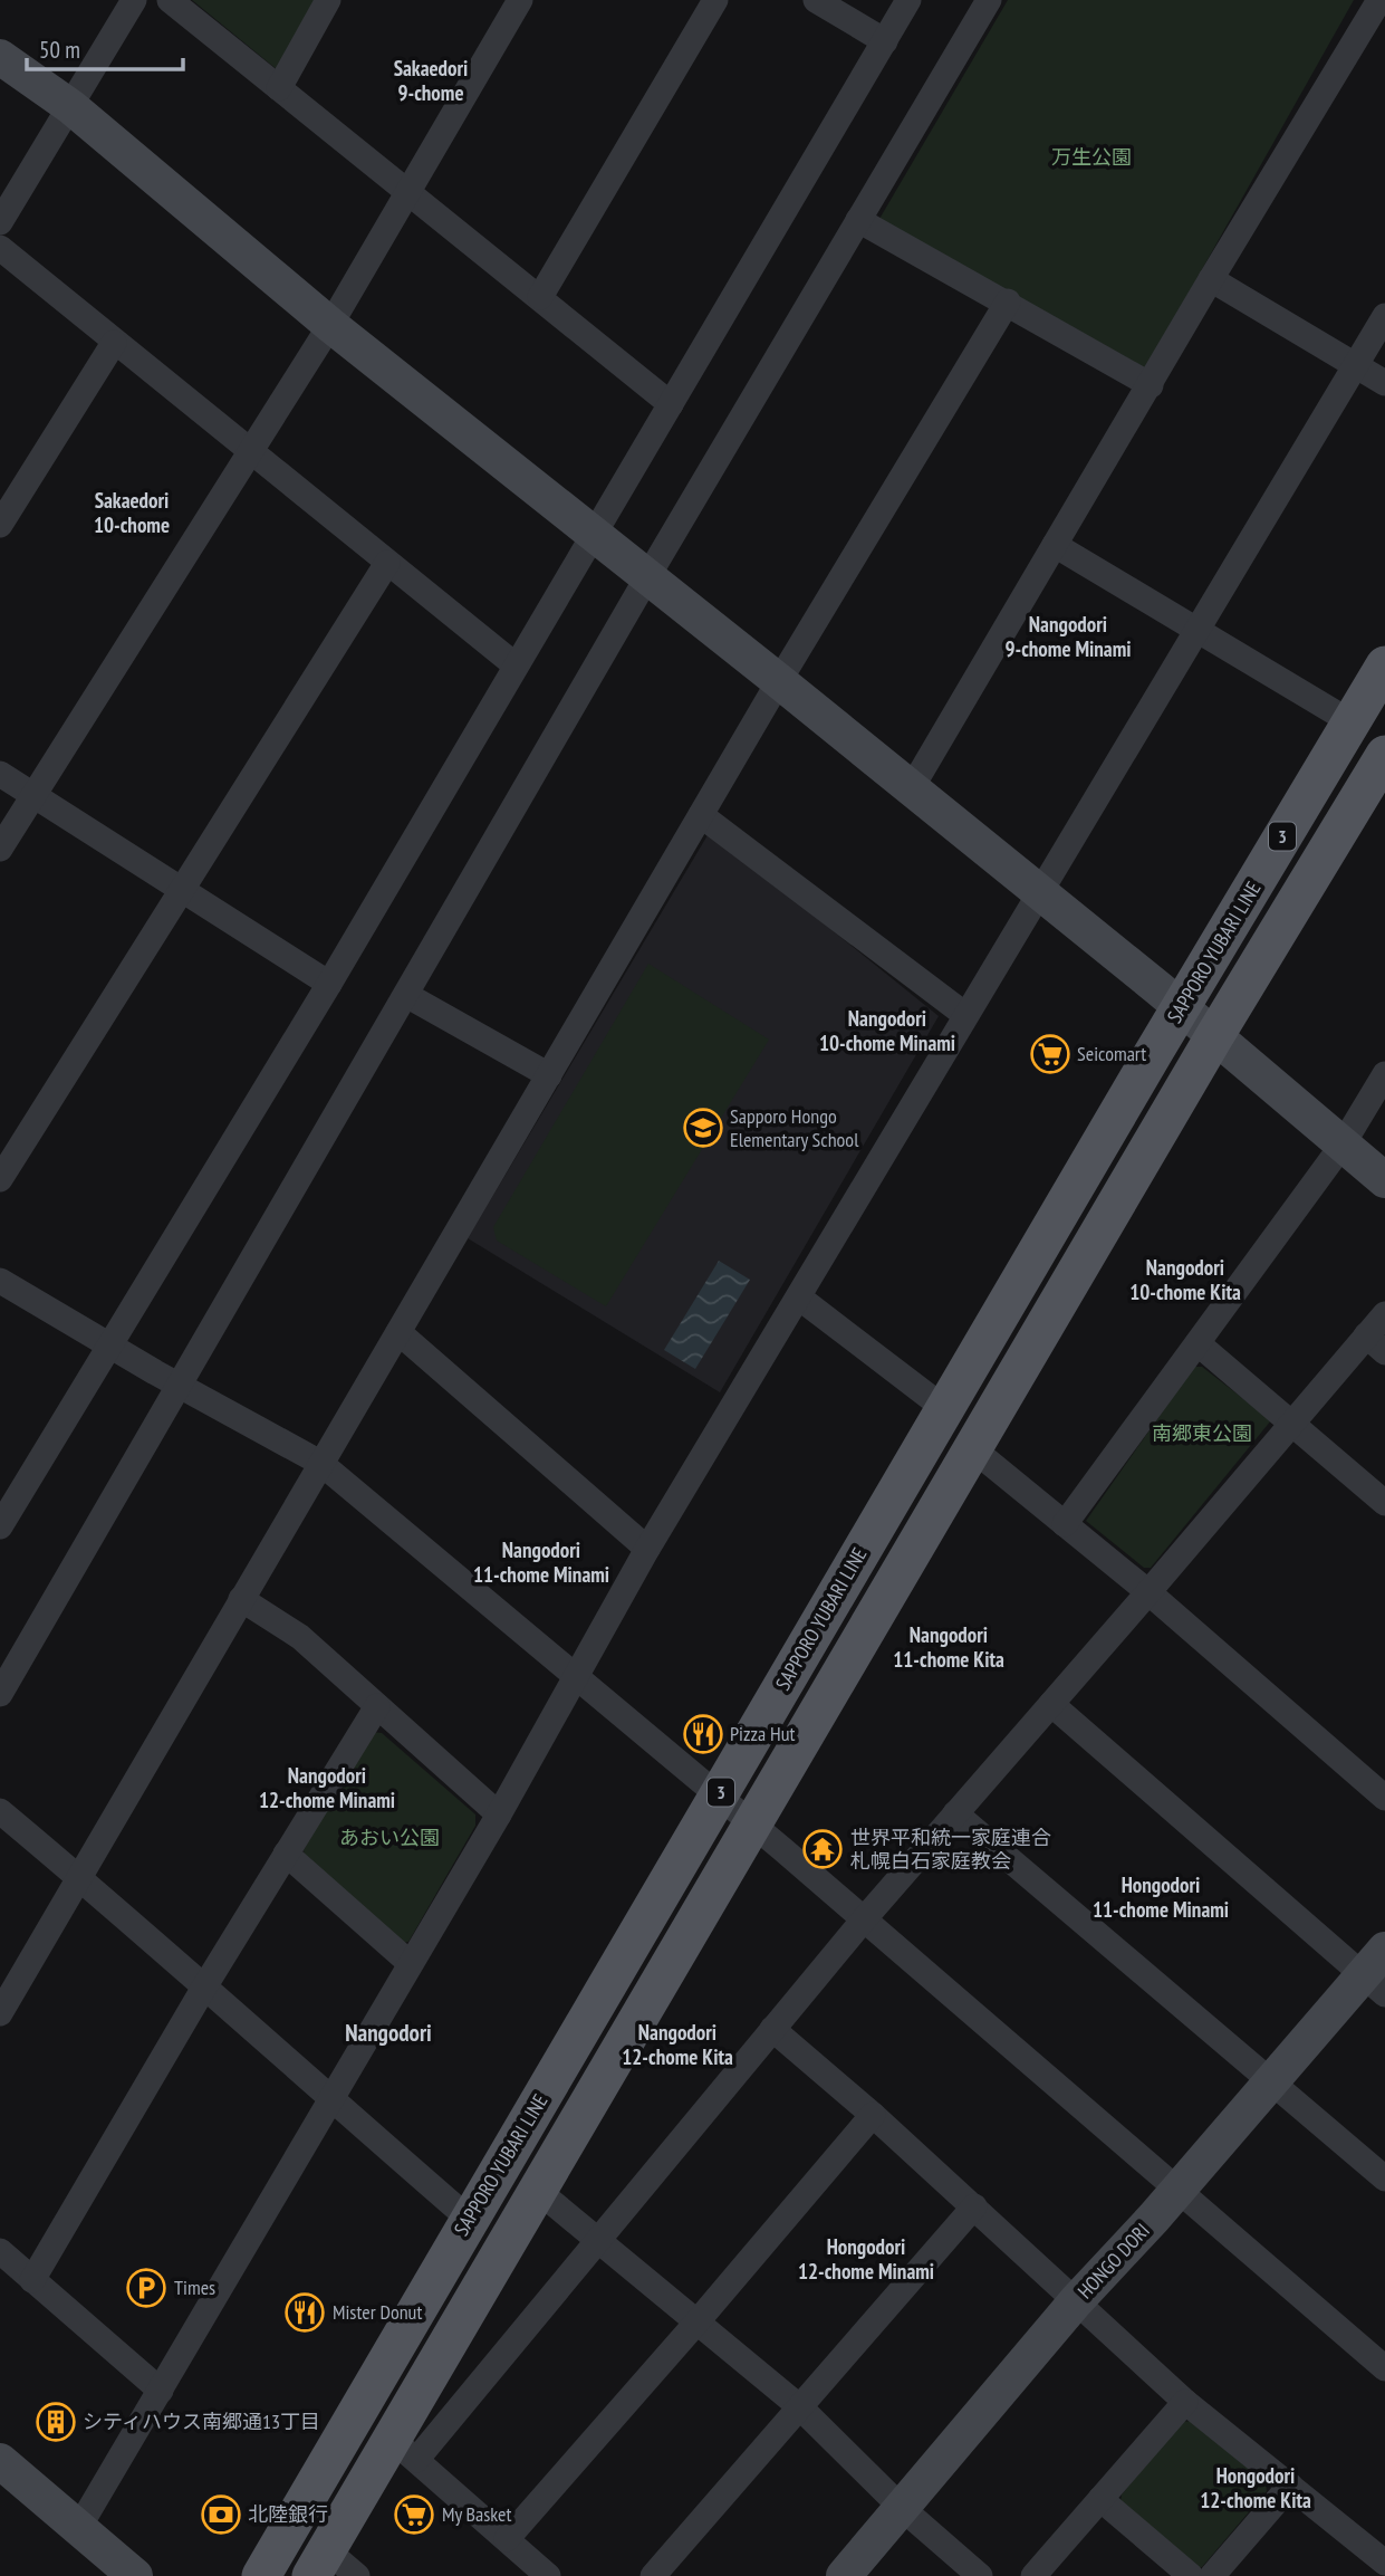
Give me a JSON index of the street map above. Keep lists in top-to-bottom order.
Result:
{
  "streets": {
    "main road": ["3", "SAPPORO YUBARI LINE"],
    "street": ["HONGO DORI"]
  },
  "districts": [
    "Sakaedori 9-chome",
    "Sakaedori 10-chome",
    "Nangodori 9-chome Minami",
    "Nangodori 10-chome Minami",
    "Nangodori 10-chome Kita",
    "Nangodori 11-chome Minami",
    "Nangodori 11-chome Kita",
    "Nangodori 12-chome Minami",
    "Hongodori 11-chome Minami",
    "Nangodori 12-chome Kita",
    "Nangodori",
    "Hongodori 12-chome Minami",
    "Hongodori 12-chome Kita"
  ],
  "parks": ["万生公園", "南郷東公園", "あおい公園"],
  "places": {
    "supermarket": ["Seicomart", "My Basket"],
    "school or university": ["Sapporo Hongo Elementary School"],
    "restaurant": ["Pizza Hut", "Mister Donut"],
    "temple": ["世界平和統一家庭連合 札幌白石家庭教会"],
    "parking": ["Times"],
    "building": ["シティハウス南郷通13丁目"],
    "bank": ["北陸銀行"]
  },
  "scale_bar": "50 m"
}
